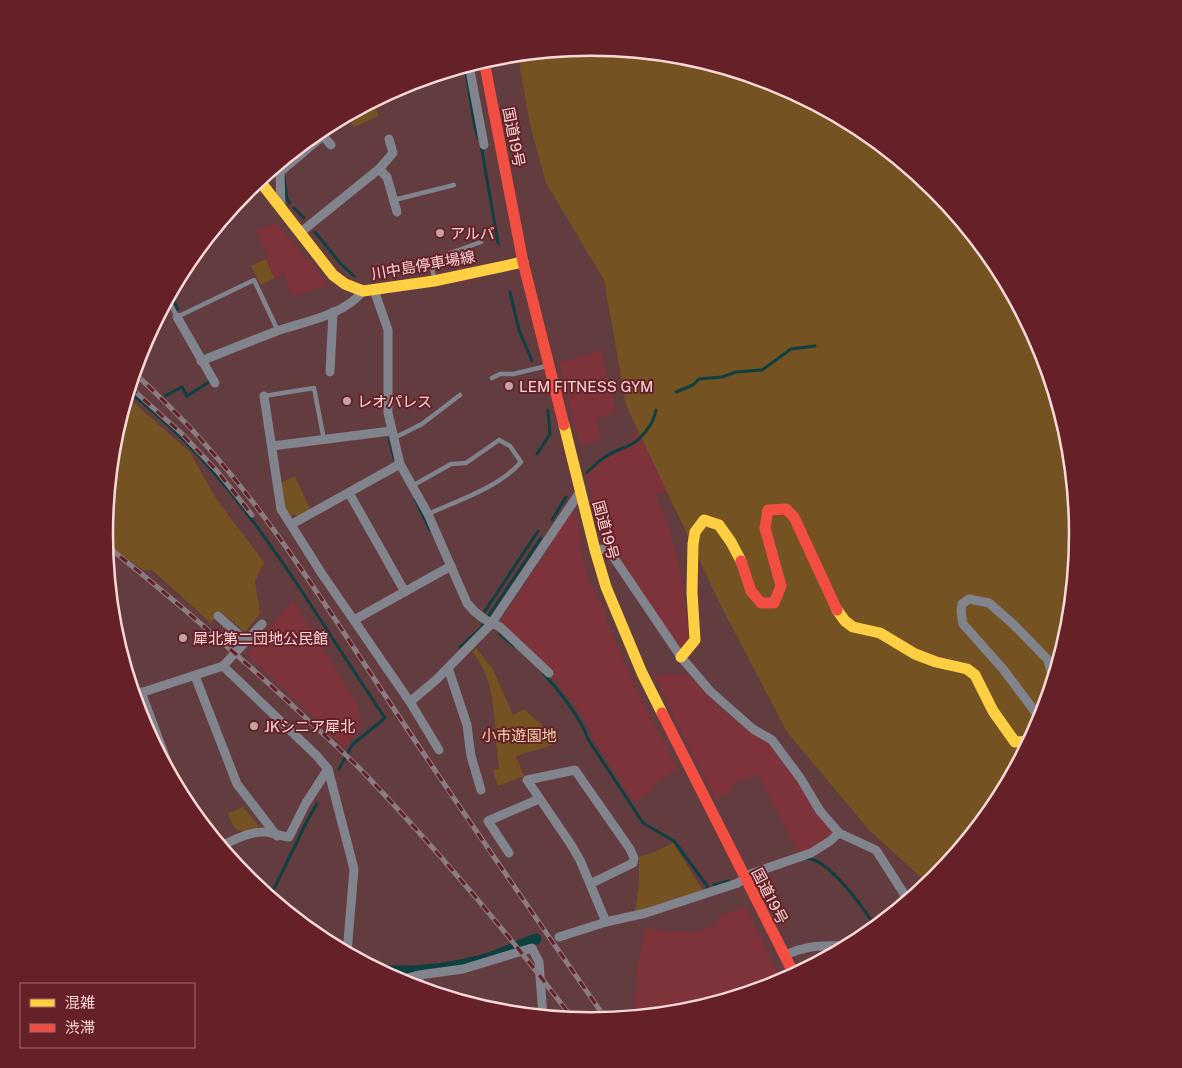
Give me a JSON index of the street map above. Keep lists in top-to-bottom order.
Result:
{
  "streets": {
    "main road": ["国道19号", "川中島停車場線"]
  },
  "crossings": [
    ["国道19号", "川中島停車場線"]
  ],
  "parks": ["小市遊園地"],
  "places": [
    "アルバ",
    "LEM FITNESS GYM",
    "レオパレス",
    "犀北第二団地公民館",
    "JKシニア犀北"
  ],
  "legend": ["混雑", "渋滞"]
}
